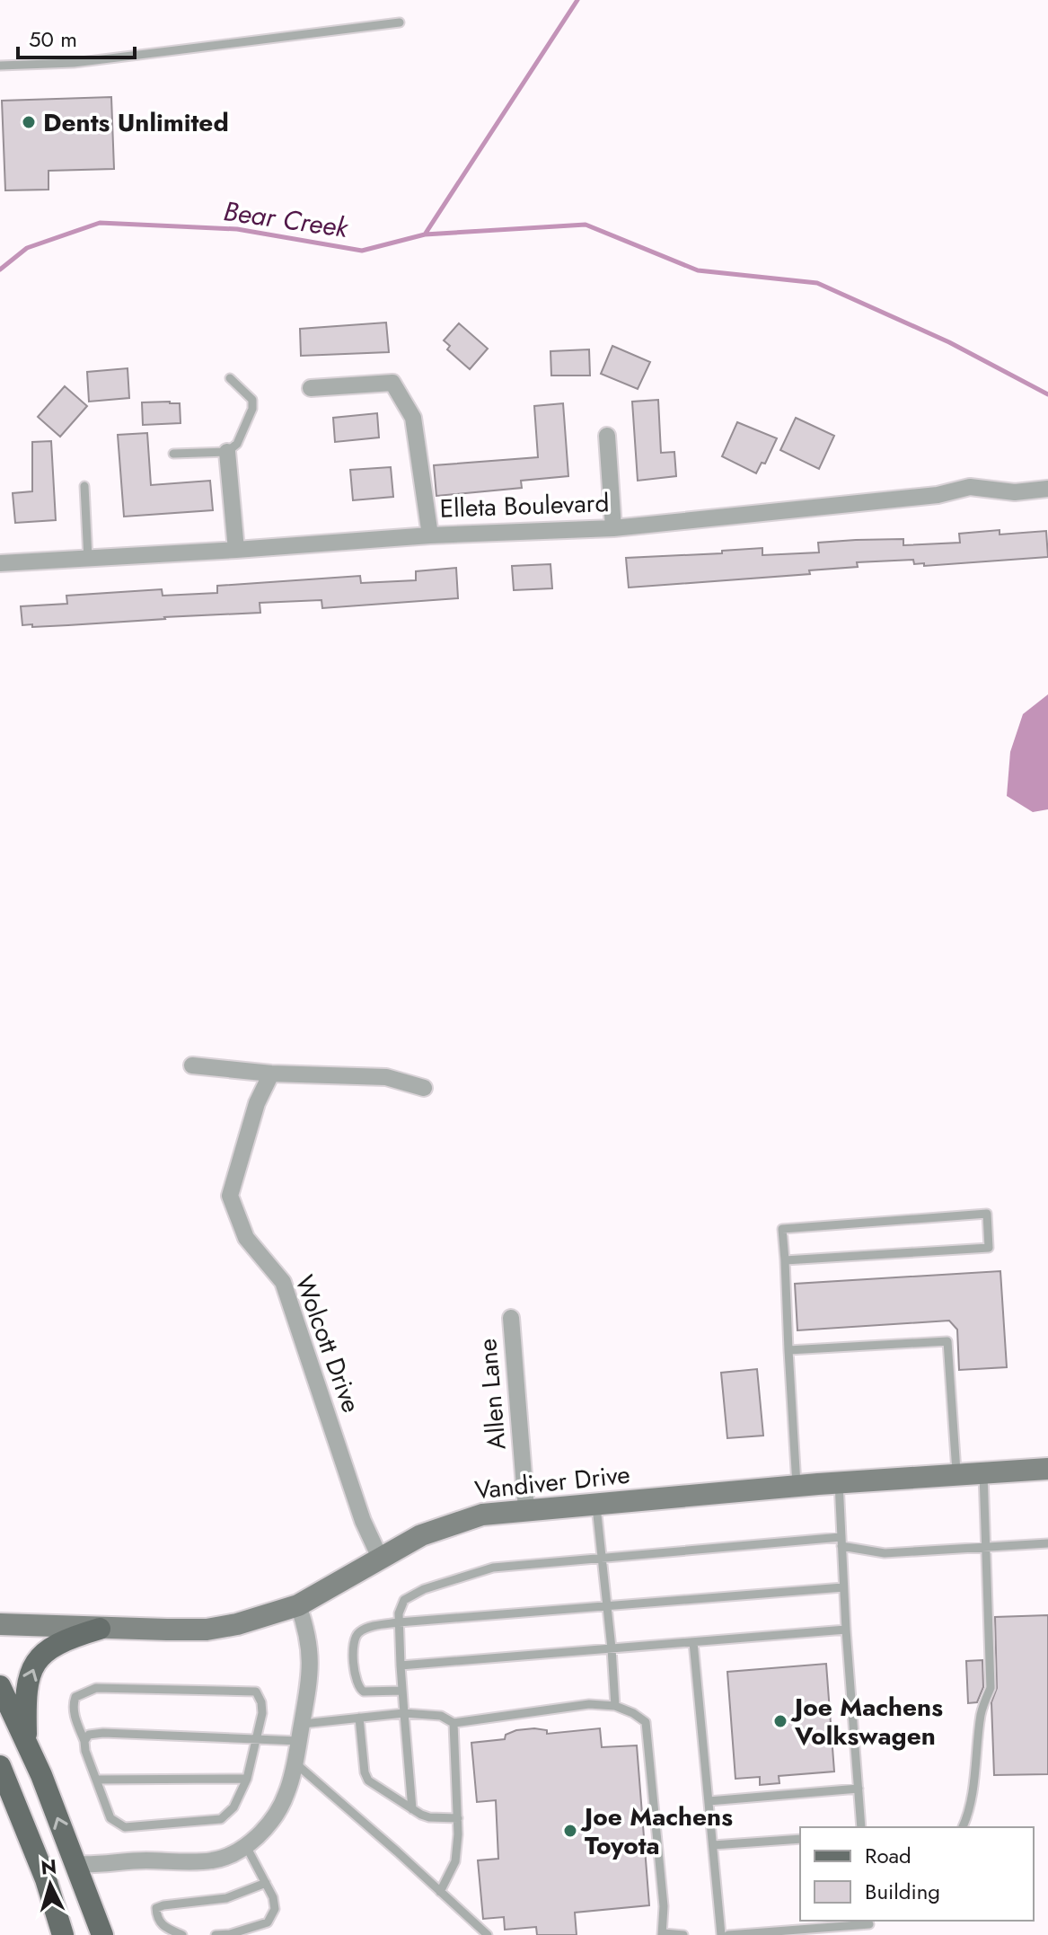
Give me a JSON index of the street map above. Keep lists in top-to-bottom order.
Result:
{
  "streets": {
    "main road": ["Vandiver Drive"],
    "street": ["Elleta Boulevard", "Wolcott Drive", "Allen Lane"]
  },
  "crossings": [
    ["Wolcott Drive", "Vandiver Drive"],
    ["Allen Lane", "Vandiver Drive"]
  ],
  "water": ["Bear Creek"],
  "places": ["Dents Unlimited", "Joe Machens Volkswagen", "Joe Machens Toyota"],
  "legend": ["Road", "Building"],
  "scale_bar": "50 m",
  "north": "top"
}
